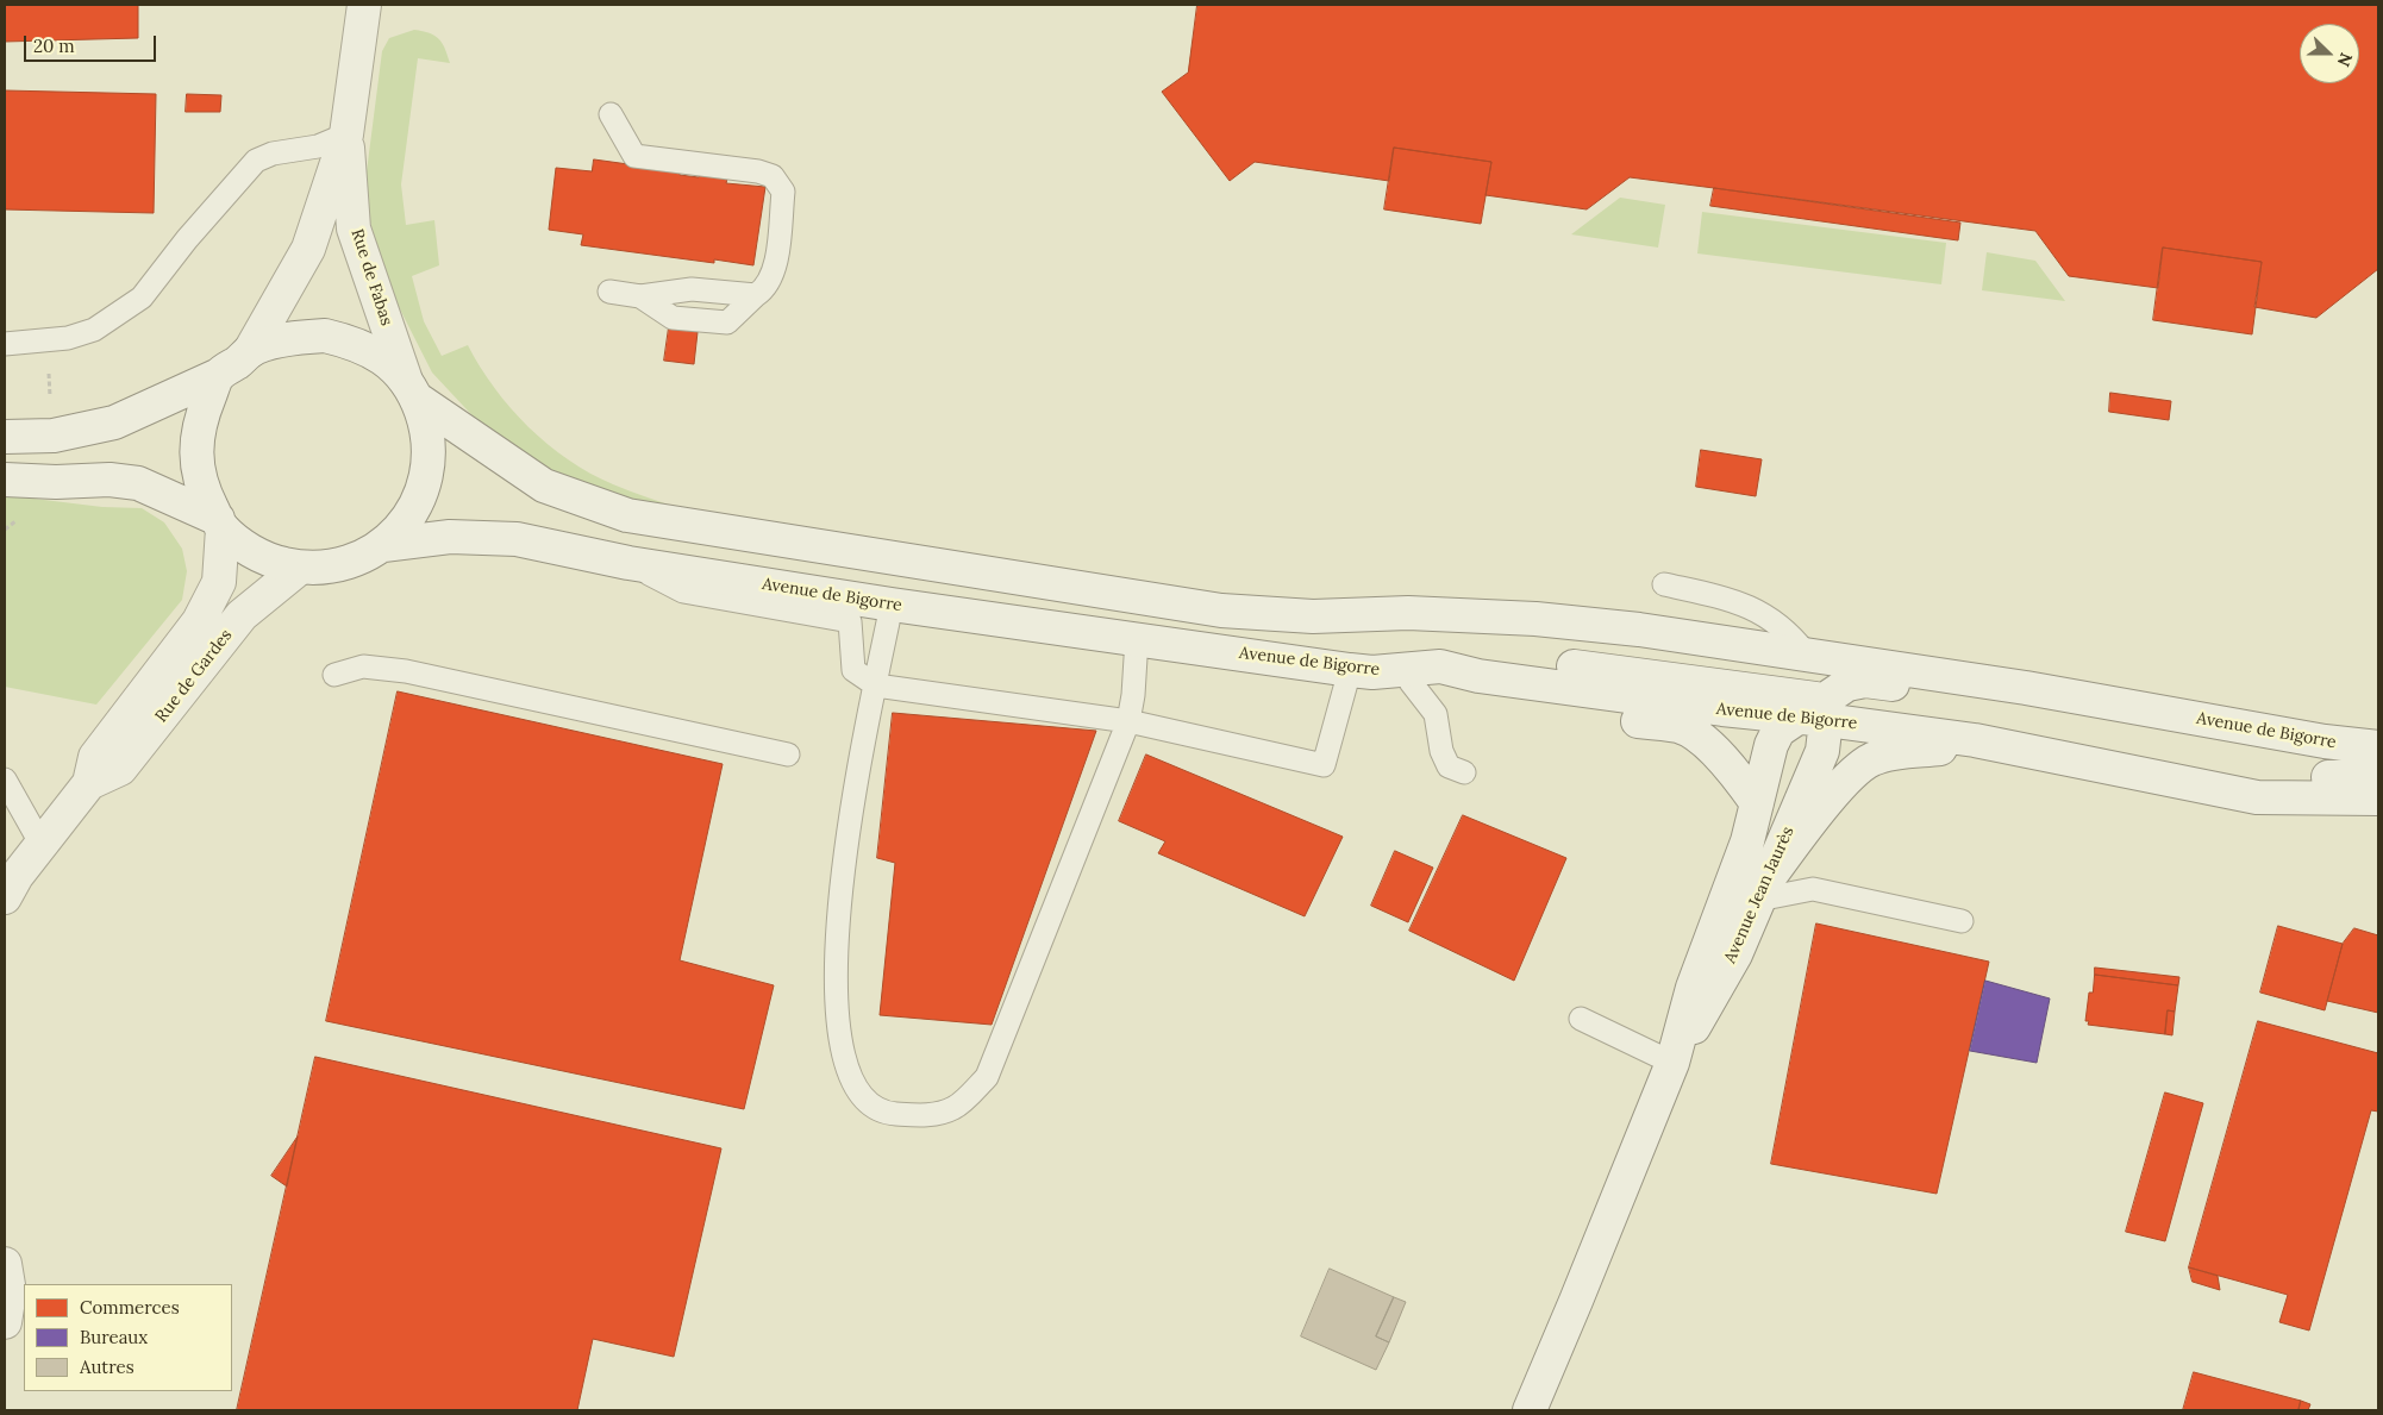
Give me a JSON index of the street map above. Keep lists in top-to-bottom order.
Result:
{
  "streets": {
    "main road": [
      "Rue de Fabas",
      "Avenue de Bigorre",
      "Rue de Gardes",
      "Avenue Jean Jaurès"
    ]
  },
  "crossings": [
    ["Rue de Fabas", "Avenue de Bigorre"],
    ["Avenue de Bigorre", "Avenue Jean Jaurès"]
  ],
  "legend": ["Commerces", "Bureaux", "Autres"],
  "scale_bar": "20 m",
  "north": "right"
}
